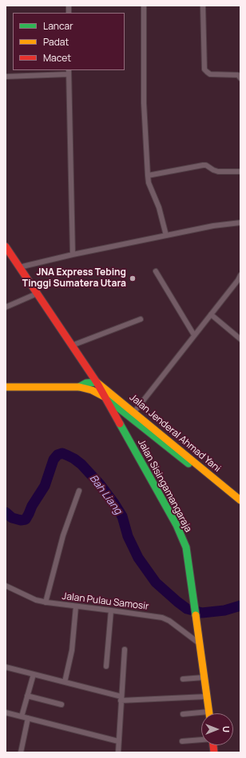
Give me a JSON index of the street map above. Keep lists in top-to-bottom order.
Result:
{
  "streets": {
    "main road": ["Jalan Jenderal Ahmad Yani", "Jalan Sisingamangaraja"],
    "street": ["Jalan Pulau Samosir"]
  },
  "crossings": [
    ["Jalan Jenderal Ahmad Yani", "Jalan Sisingamangaraja"],
    ["Jalan Sisingamangaraja", "Jalan Pulau Samosir"]
  ],
  "water": ["Bah Liang"],
  "places": ["JNA Express Tebing Tinggi Sumatera Utara"],
  "legend": ["Lancar", "Padat", "Macet"],
  "north": "right"
}
